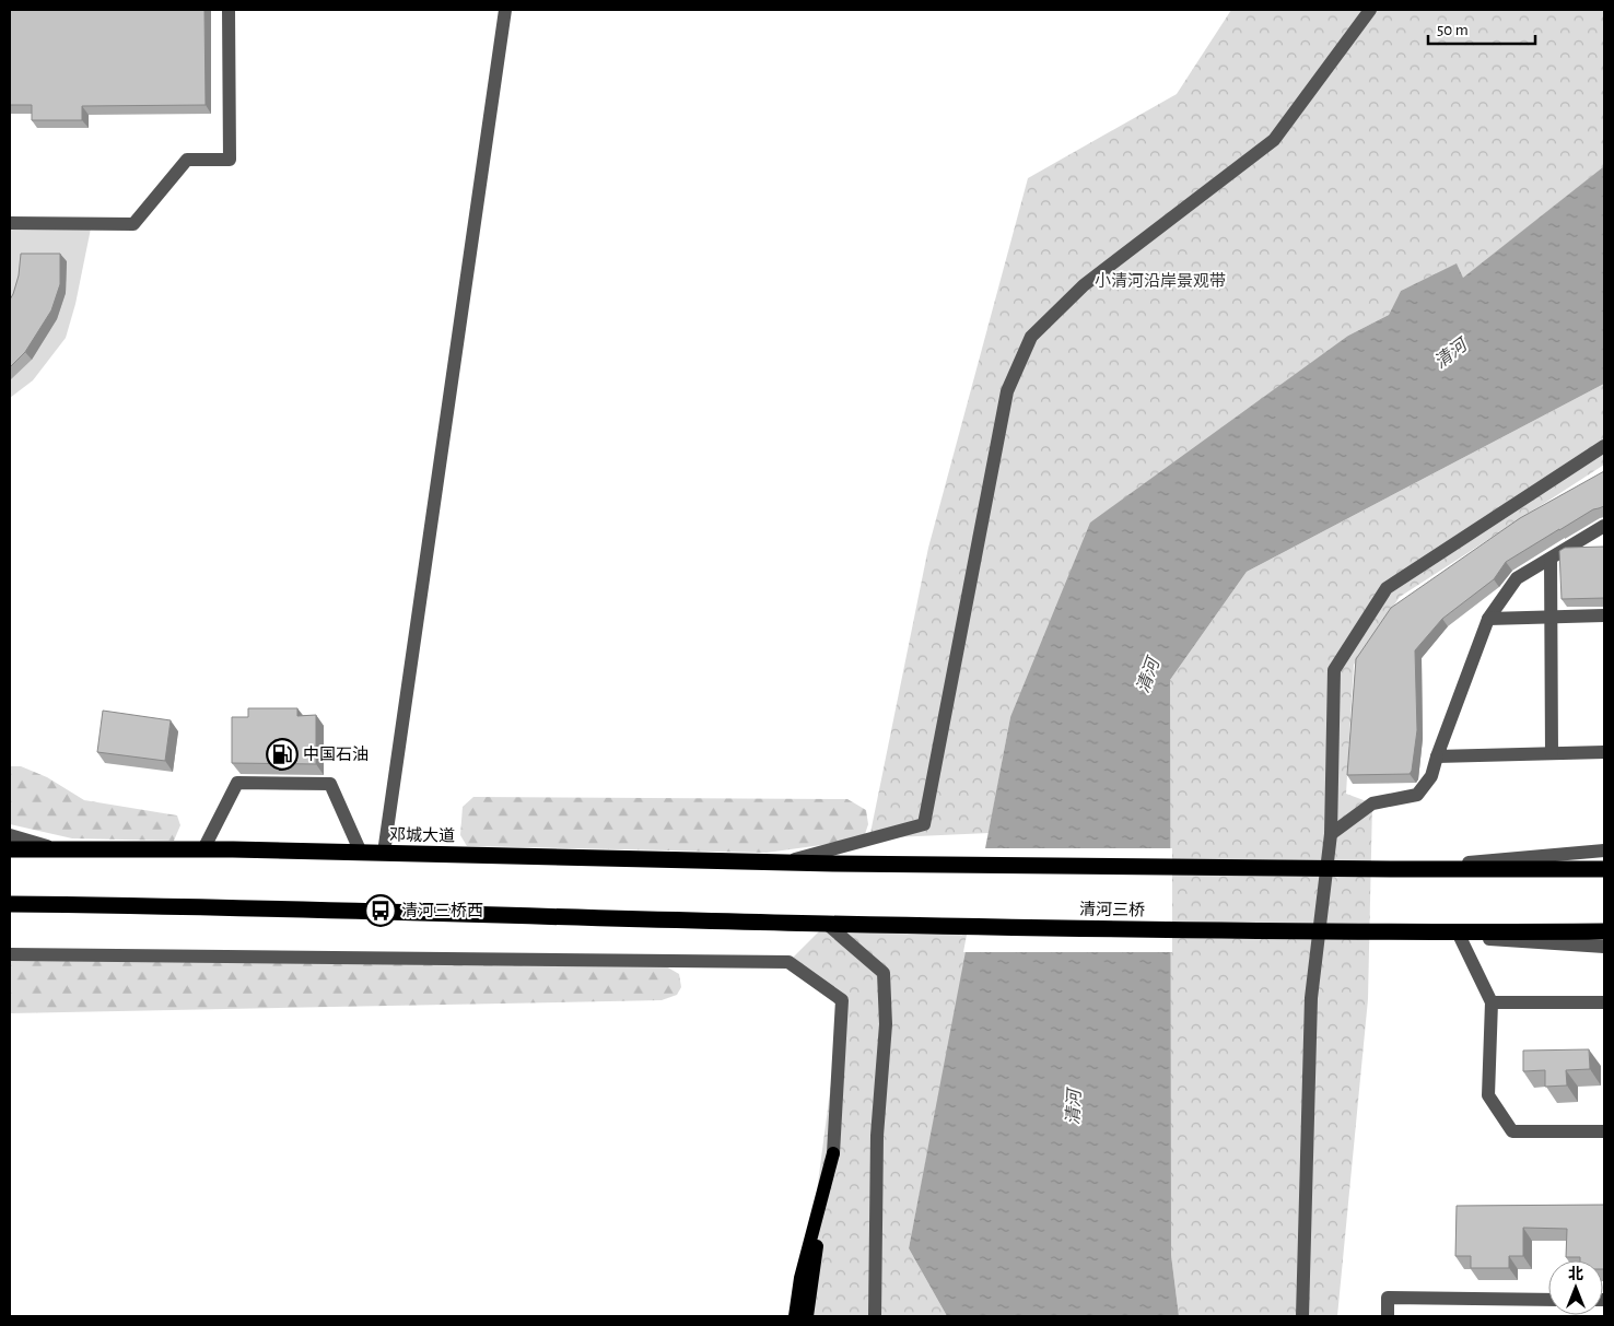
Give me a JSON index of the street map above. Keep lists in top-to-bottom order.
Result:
{
  "streets": {
    "highway": ["邓城大道", "清河三桥"]
  },
  "water": ["清河"],
  "parks": ["小清河沿岸景观带"],
  "places": {
    "fuel station": ["中国石油"],
    "bus stop": ["清河三桥西"]
  },
  "scale_bar": "50 m",
  "north": "top"
}
